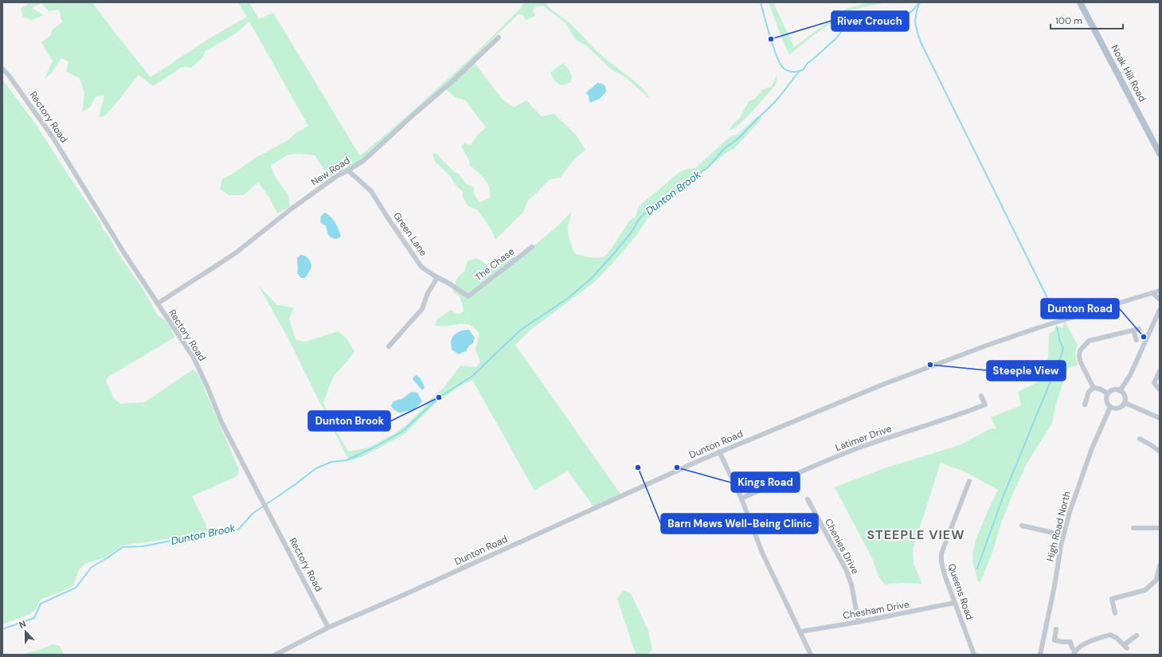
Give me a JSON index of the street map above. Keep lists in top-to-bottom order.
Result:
{
  "streets": {
    "main road": ["Noak Hill Road"],
    "street": [
      "Rectory Road",
      "New Road",
      "Green Lane",
      "The Chase",
      "Latimer Drive",
      "Dunton Road",
      "High Road North",
      "Chenies Drive",
      "Queens Road",
      "Chesham Drive"
    ]
  },
  "crossings": [
    ["Rectory Road", "New Road"],
    ["Rectory Road", "Dunton Road"],
    ["New Road", "Green Lane"],
    ["Green Lane", "The Chase"],
    ["Chenies Drive", "Chesham Drive"],
    ["Queens Road", "Chesham Drive"]
  ],
  "districts": ["STEEPLE VIEW"],
  "water": ["Dunton Brook"],
  "places": [
    "River Crouch",
    "Dunton Road",
    "Steeple View",
    "Dunton Brook",
    "Barn Mews Well-Being Clinic",
    "Kings Road"
  ],
  "scale_bar": "100 m",
  "north": "top"
}
